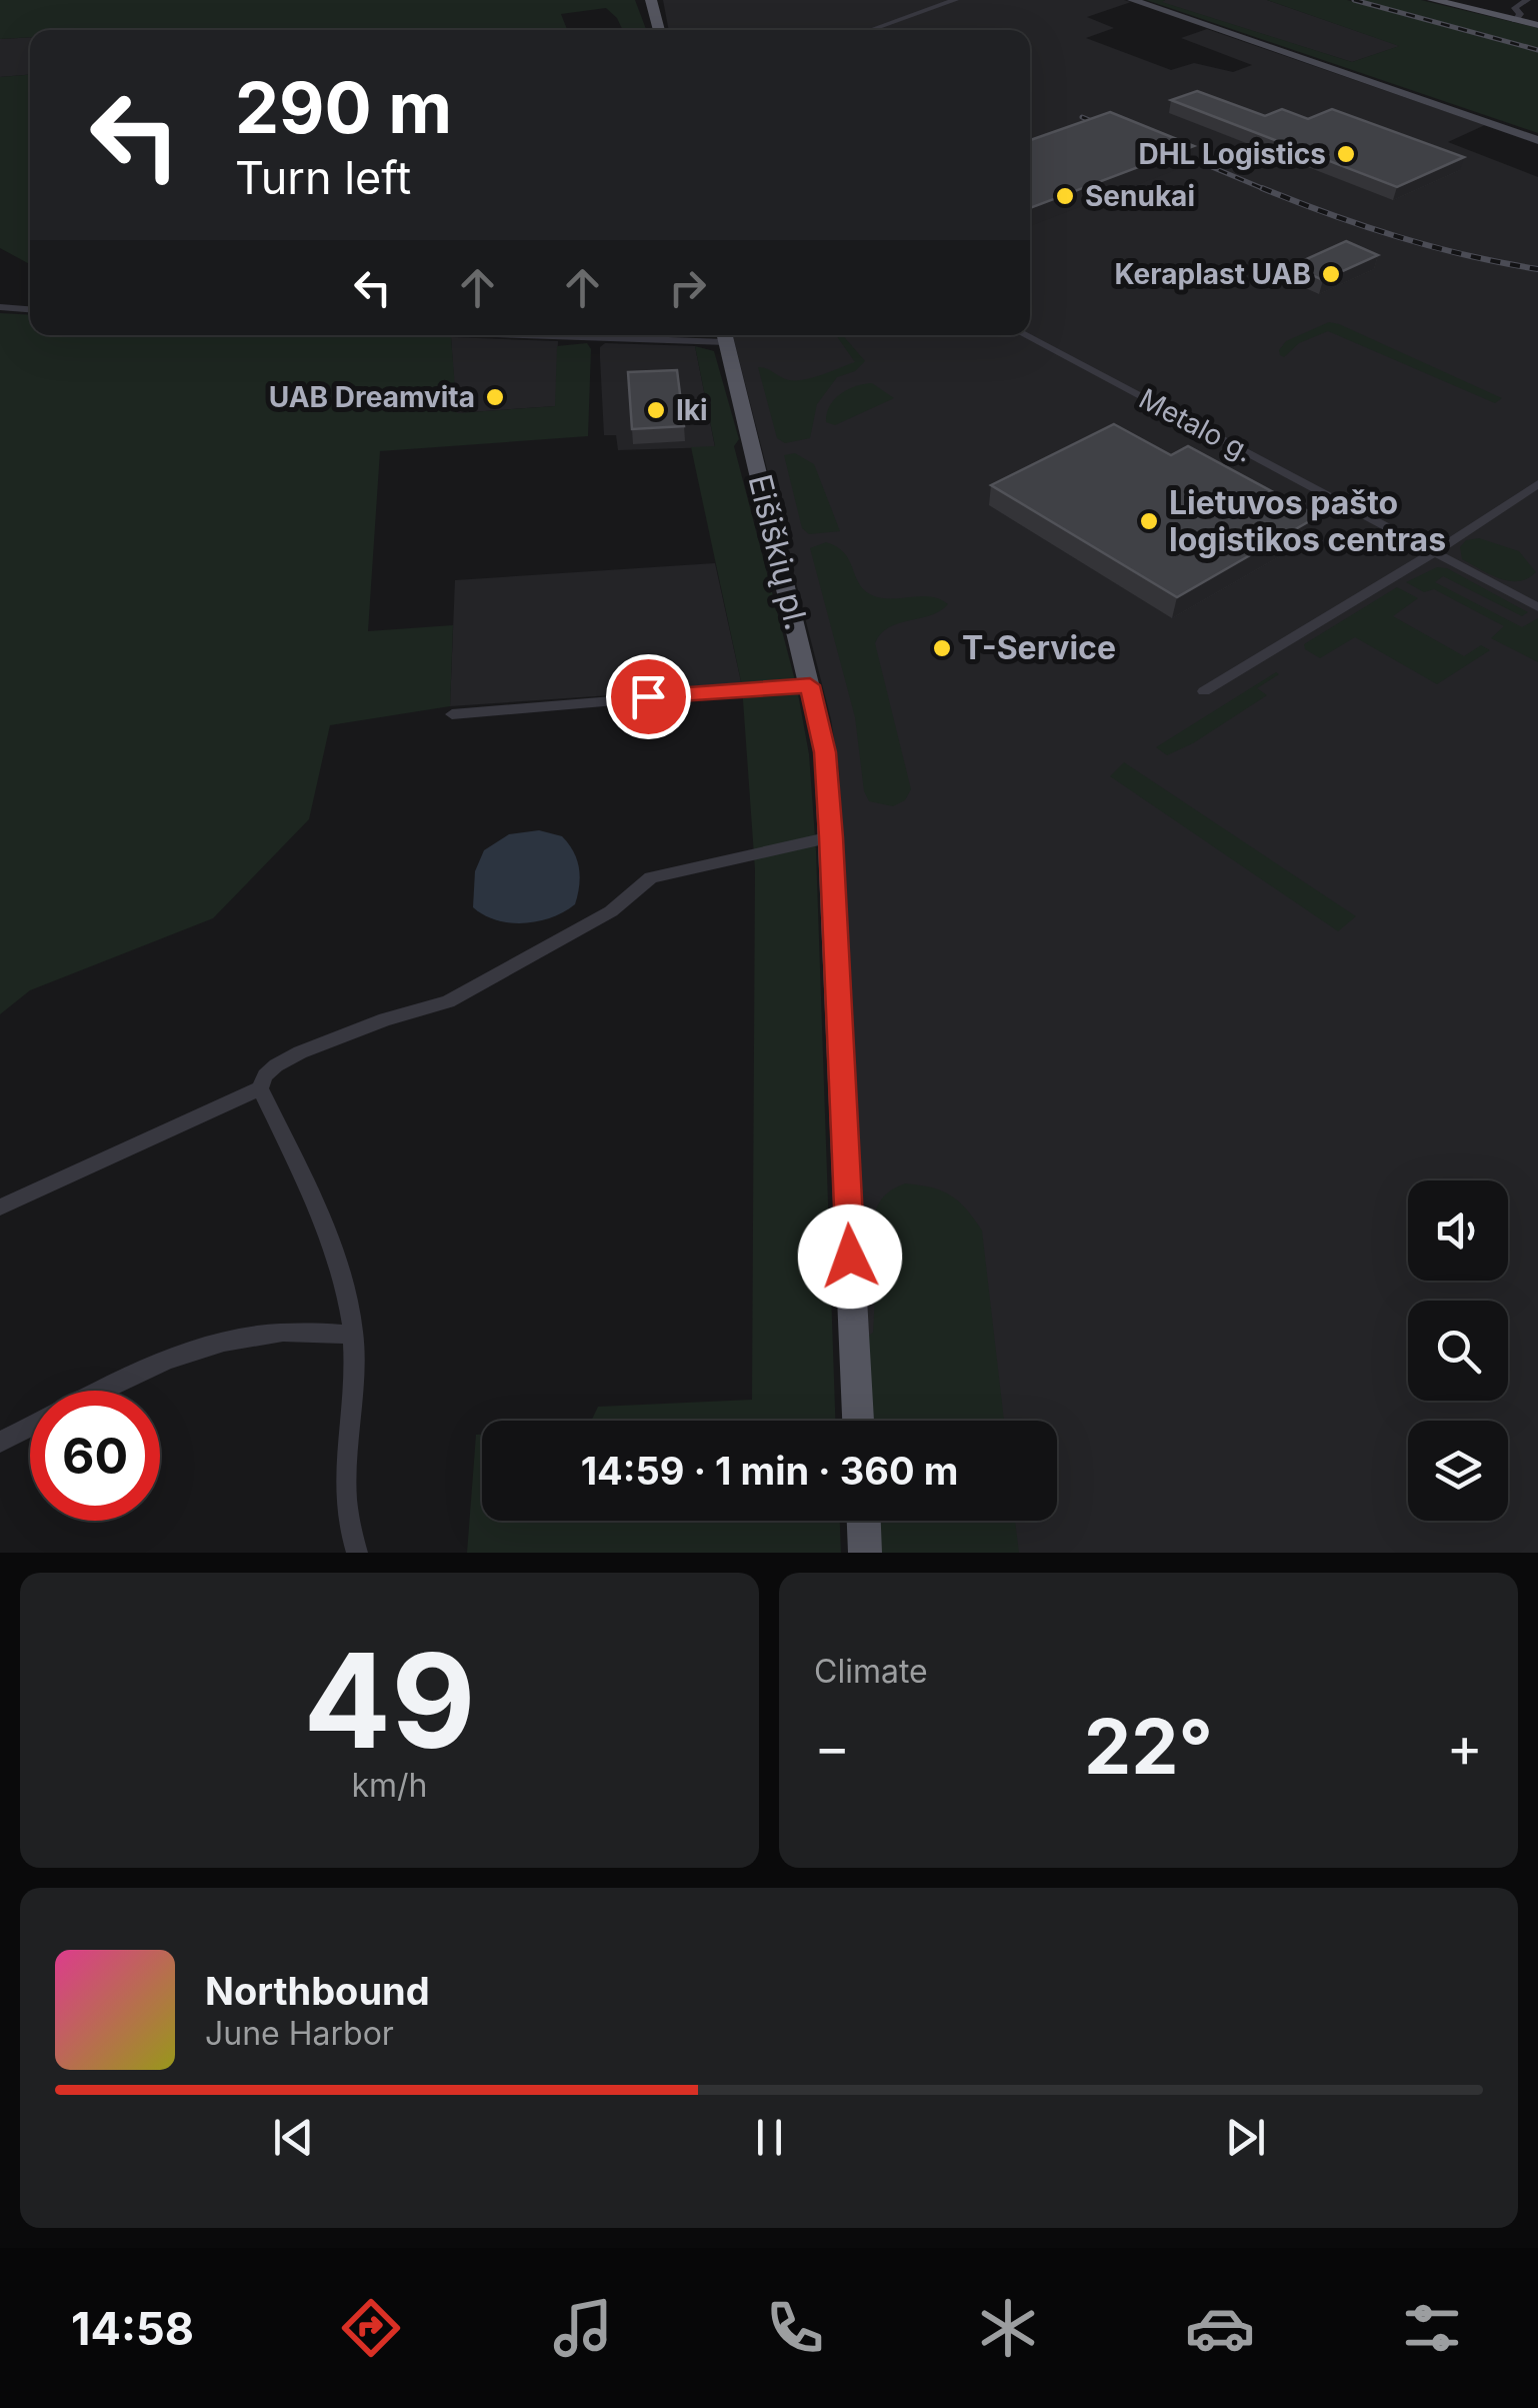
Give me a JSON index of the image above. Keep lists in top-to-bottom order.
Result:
{
  "streets": {
    "main road": ["Eišiškių pl."],
    "street": ["Metalo g."]
  },
  "places": [
    "DHL Logistics",
    "Senukai",
    "Keraplast UAB",
    "UAB Dreamvita",
    "Iki",
    "Lietuvos pašto logistikos centras",
    "T-Service"
  ],
  "page": {
    "turn": ["290 m", "Turn left"],
    "limit": "60",
    "trip": "14:59 · 1 min · 360 m",
    "tile": [
      ["49", "km/h"],
      "Climate"
    ],
    "heat": ["−", "22°", "+"],
    "song": ["Northbound", "June Harbor"],
    "tabs": "14:58"
  }
}
